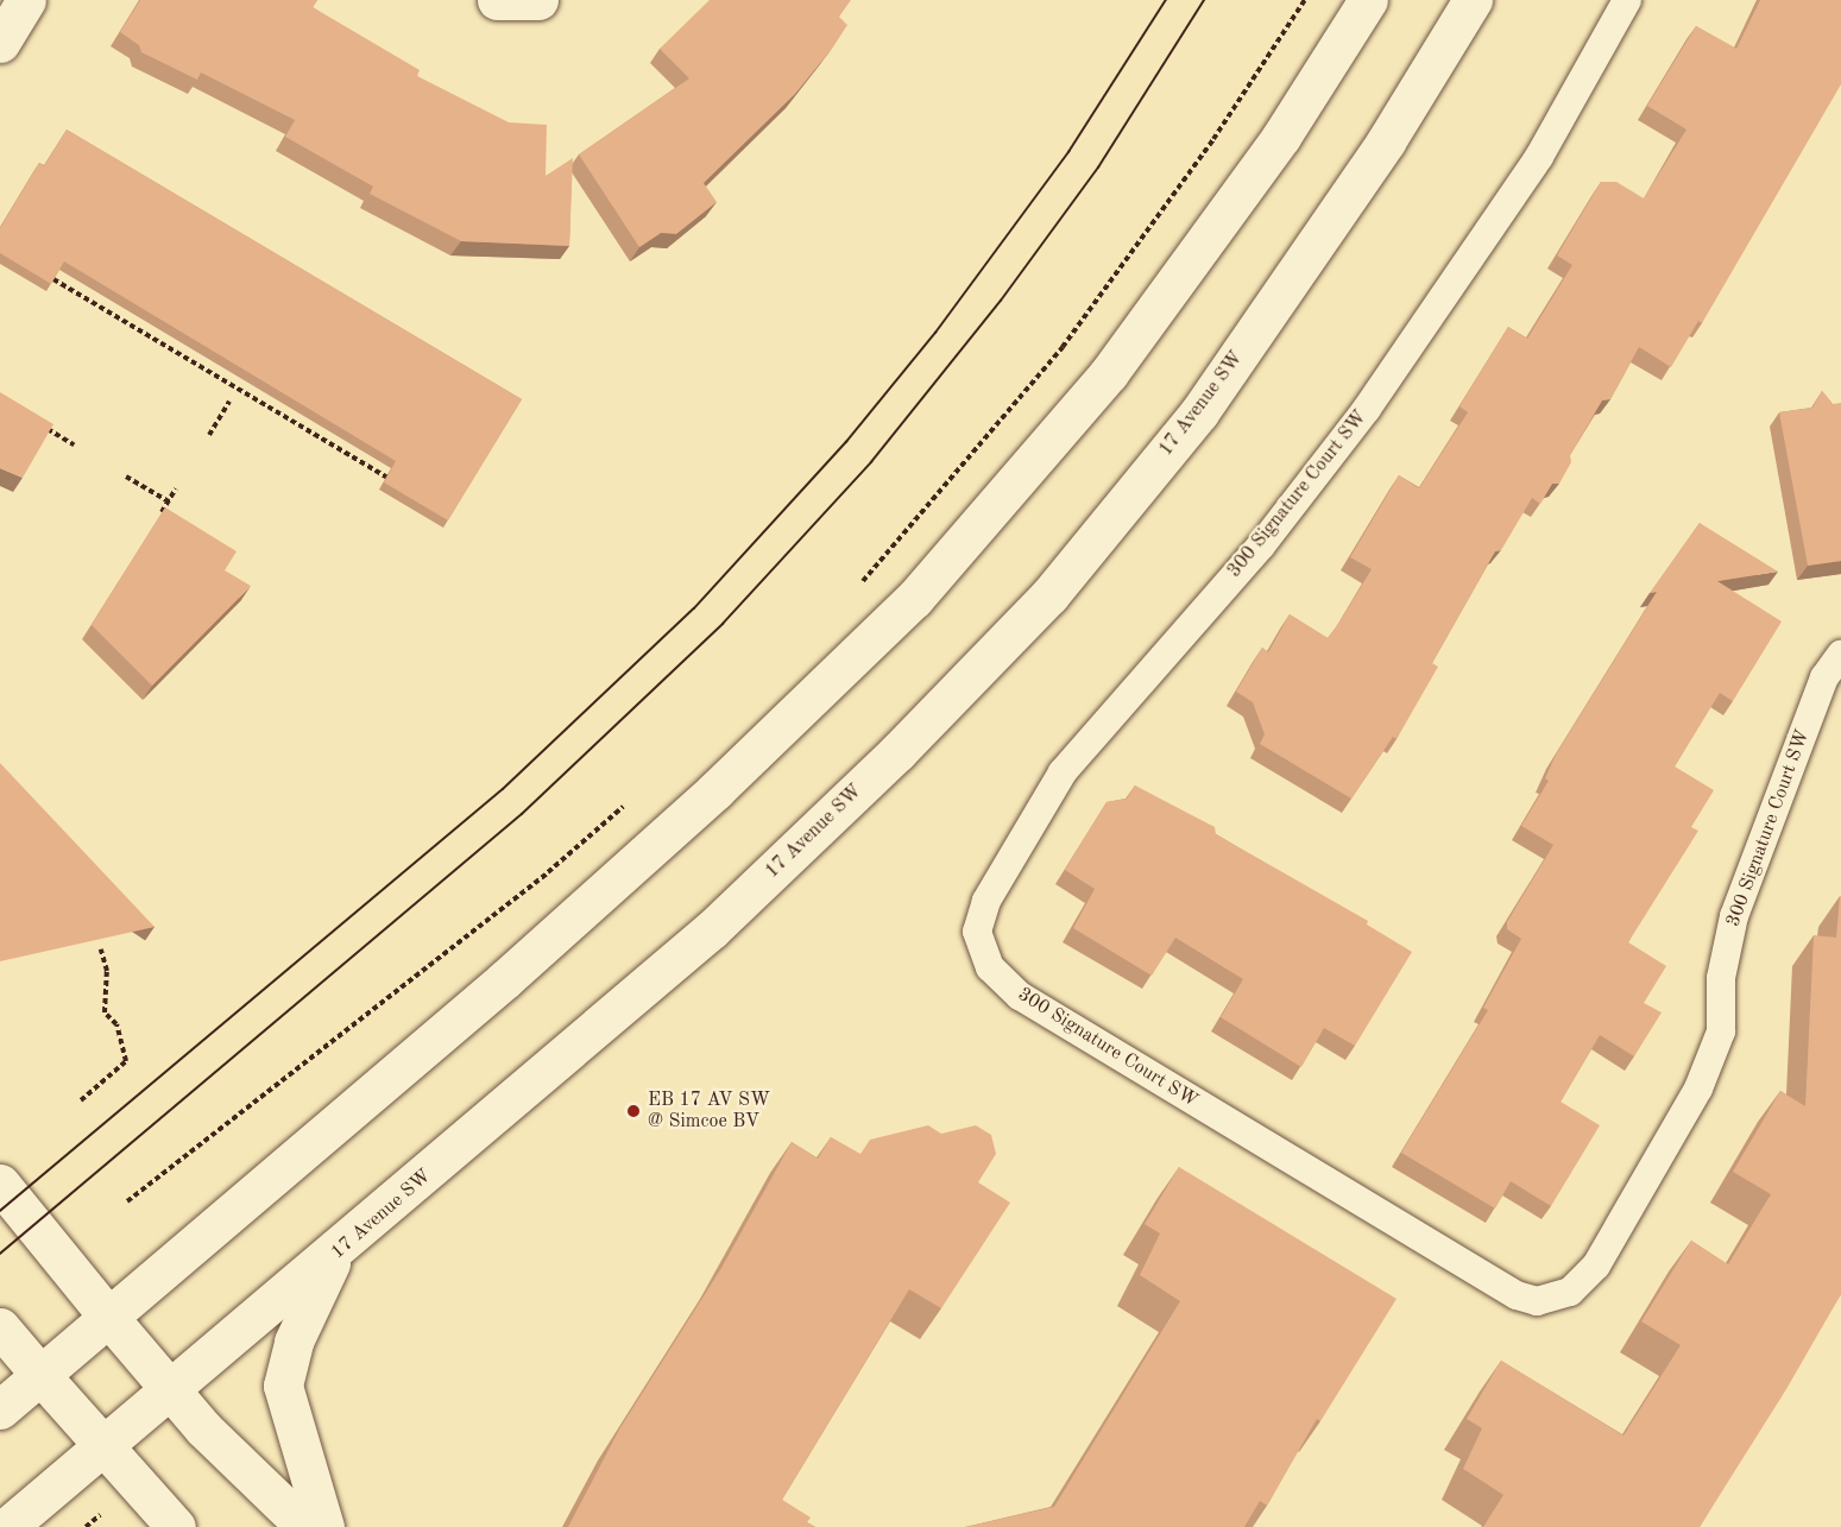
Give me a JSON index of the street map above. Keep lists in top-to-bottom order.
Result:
{
  "streets": {
    "main road": ["17 Avenue SW"],
    "lane": ["300 Signature Court SW"]
  },
  "places": ["EB 17 AV SW @ Simcoe BV"]
}
